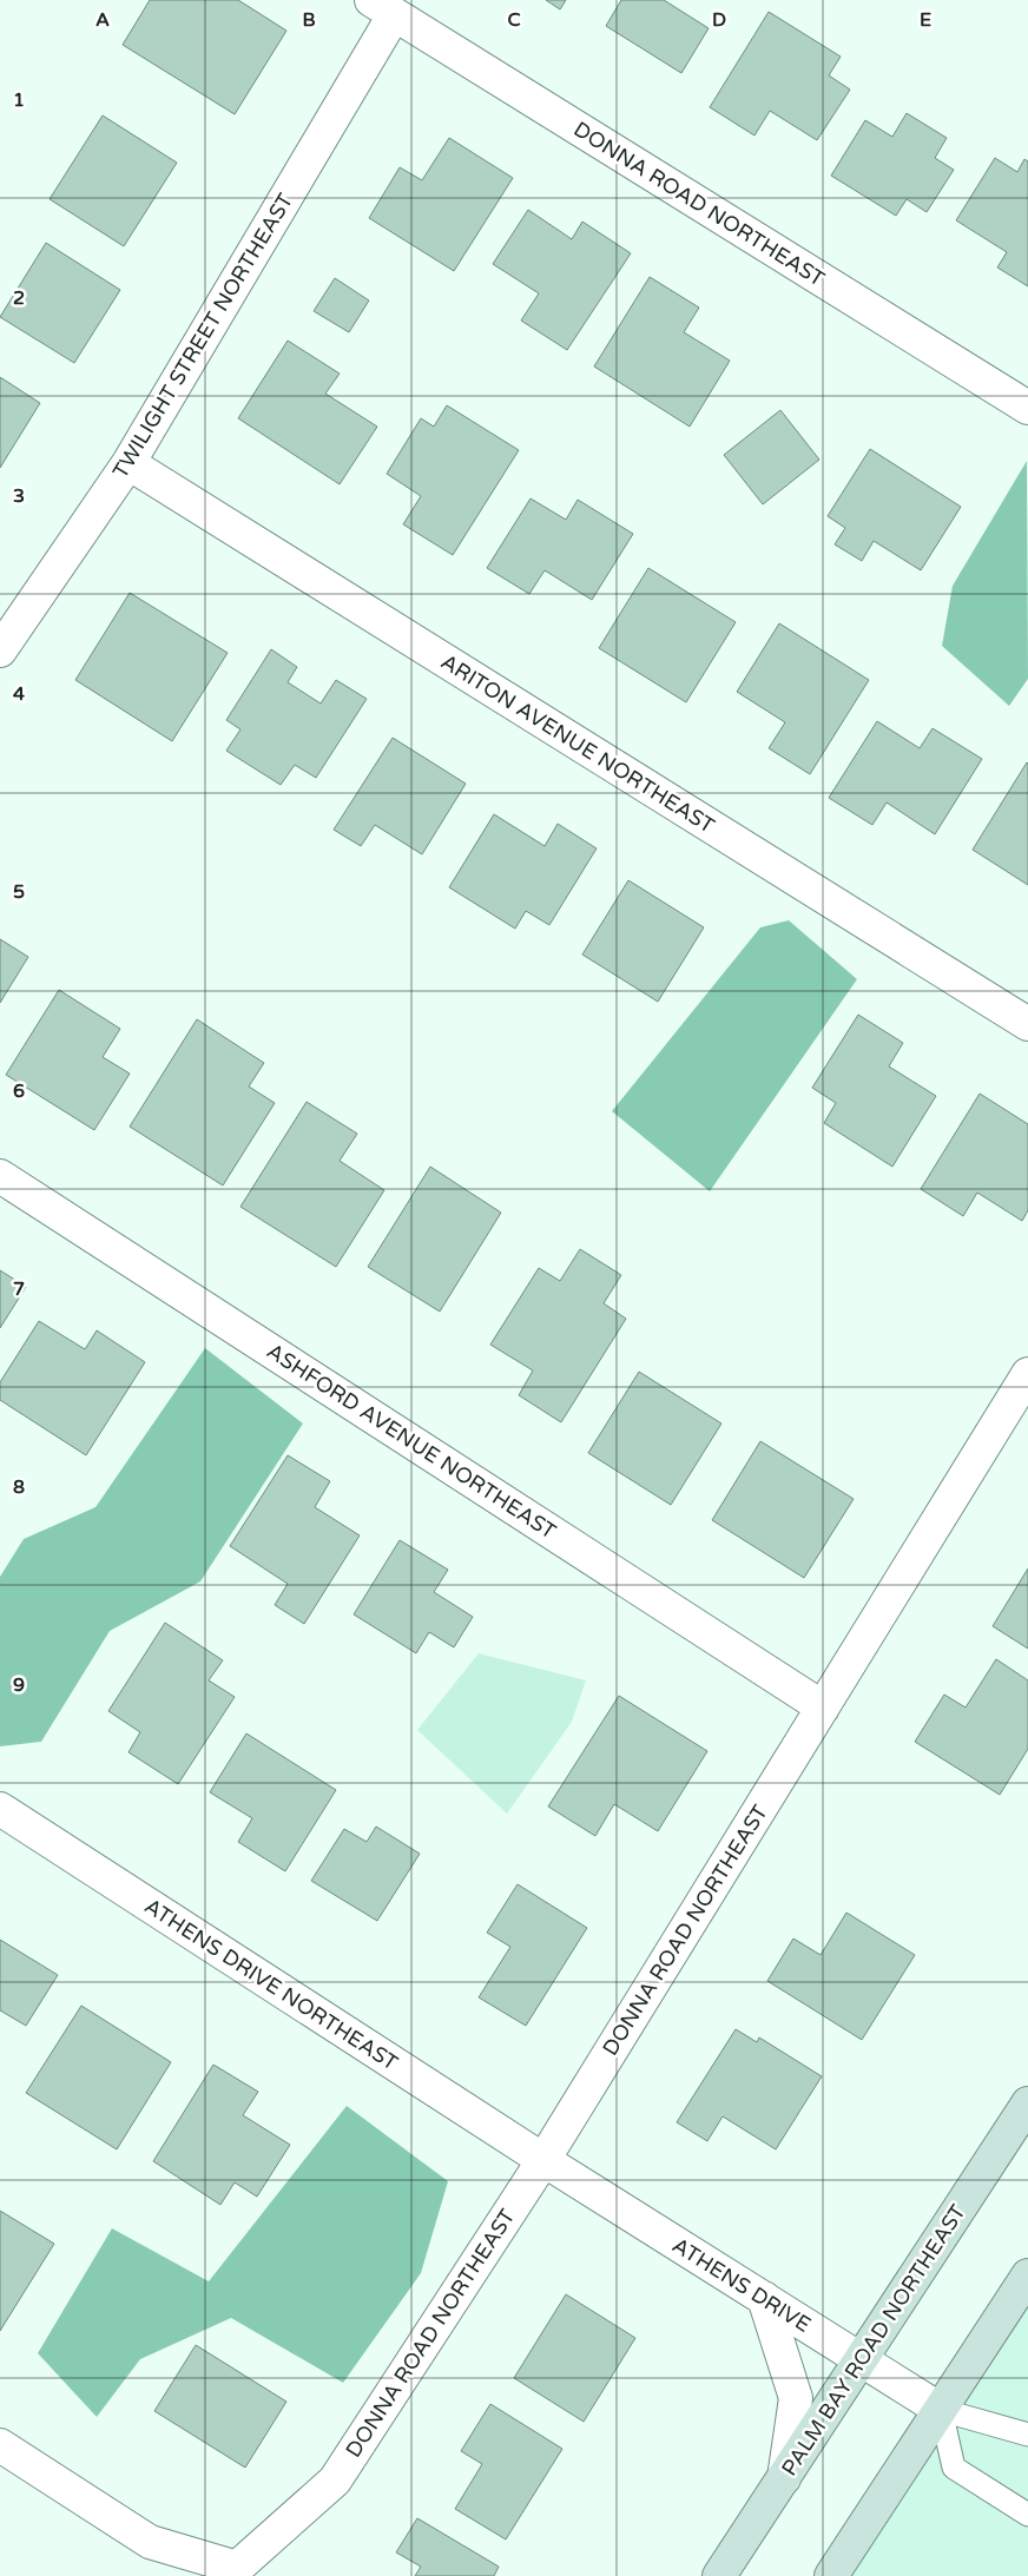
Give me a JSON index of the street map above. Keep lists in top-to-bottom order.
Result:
{
  "streets": {
    "main road": ["PALM BAY ROAD NORTHEAST"],
    "street": [
      "DONNA ROAD NORTHEAST",
      "TWILIGHT STREET NORTHEAST",
      "ARITON AVENUE NORTHEAST",
      "ASHFORD AVENUE NORTHEAST",
      "ATHENS DRIVE NORTHEAST",
      "ATHENS DRIVE"
    ]
  },
  "crossings": [
    ["DONNA ROAD NORTHEAST", "TWILIGHT STREET NORTHEAST"],
    ["DONNA ROAD NORTHEAST", "ASHFORD AVENUE NORTHEAST"],
    ["DONNA ROAD NORTHEAST", "ATHENS DRIVE NORTHEAST"],
    ["DONNA ROAD NORTHEAST", "ATHENS DRIVE"],
    ["TWILIGHT STREET NORTHEAST", "ARITON AVENUE NORTHEAST"],
    ["ATHENS DRIVE NORTHEAST", "ATHENS DRIVE"],
    ["ATHENS DRIVE", "PALM BAY ROAD NORTHEAST"]
  ],
  "grid": {
    "columns": [
      "A",
      "B",
      "C",
      "D",
      "E"
    ],
    "rows": [
      "1",
      "2",
      "3",
      "4",
      "5",
      "6",
      "7",
      "8",
      "9"
    ]
  }
}
